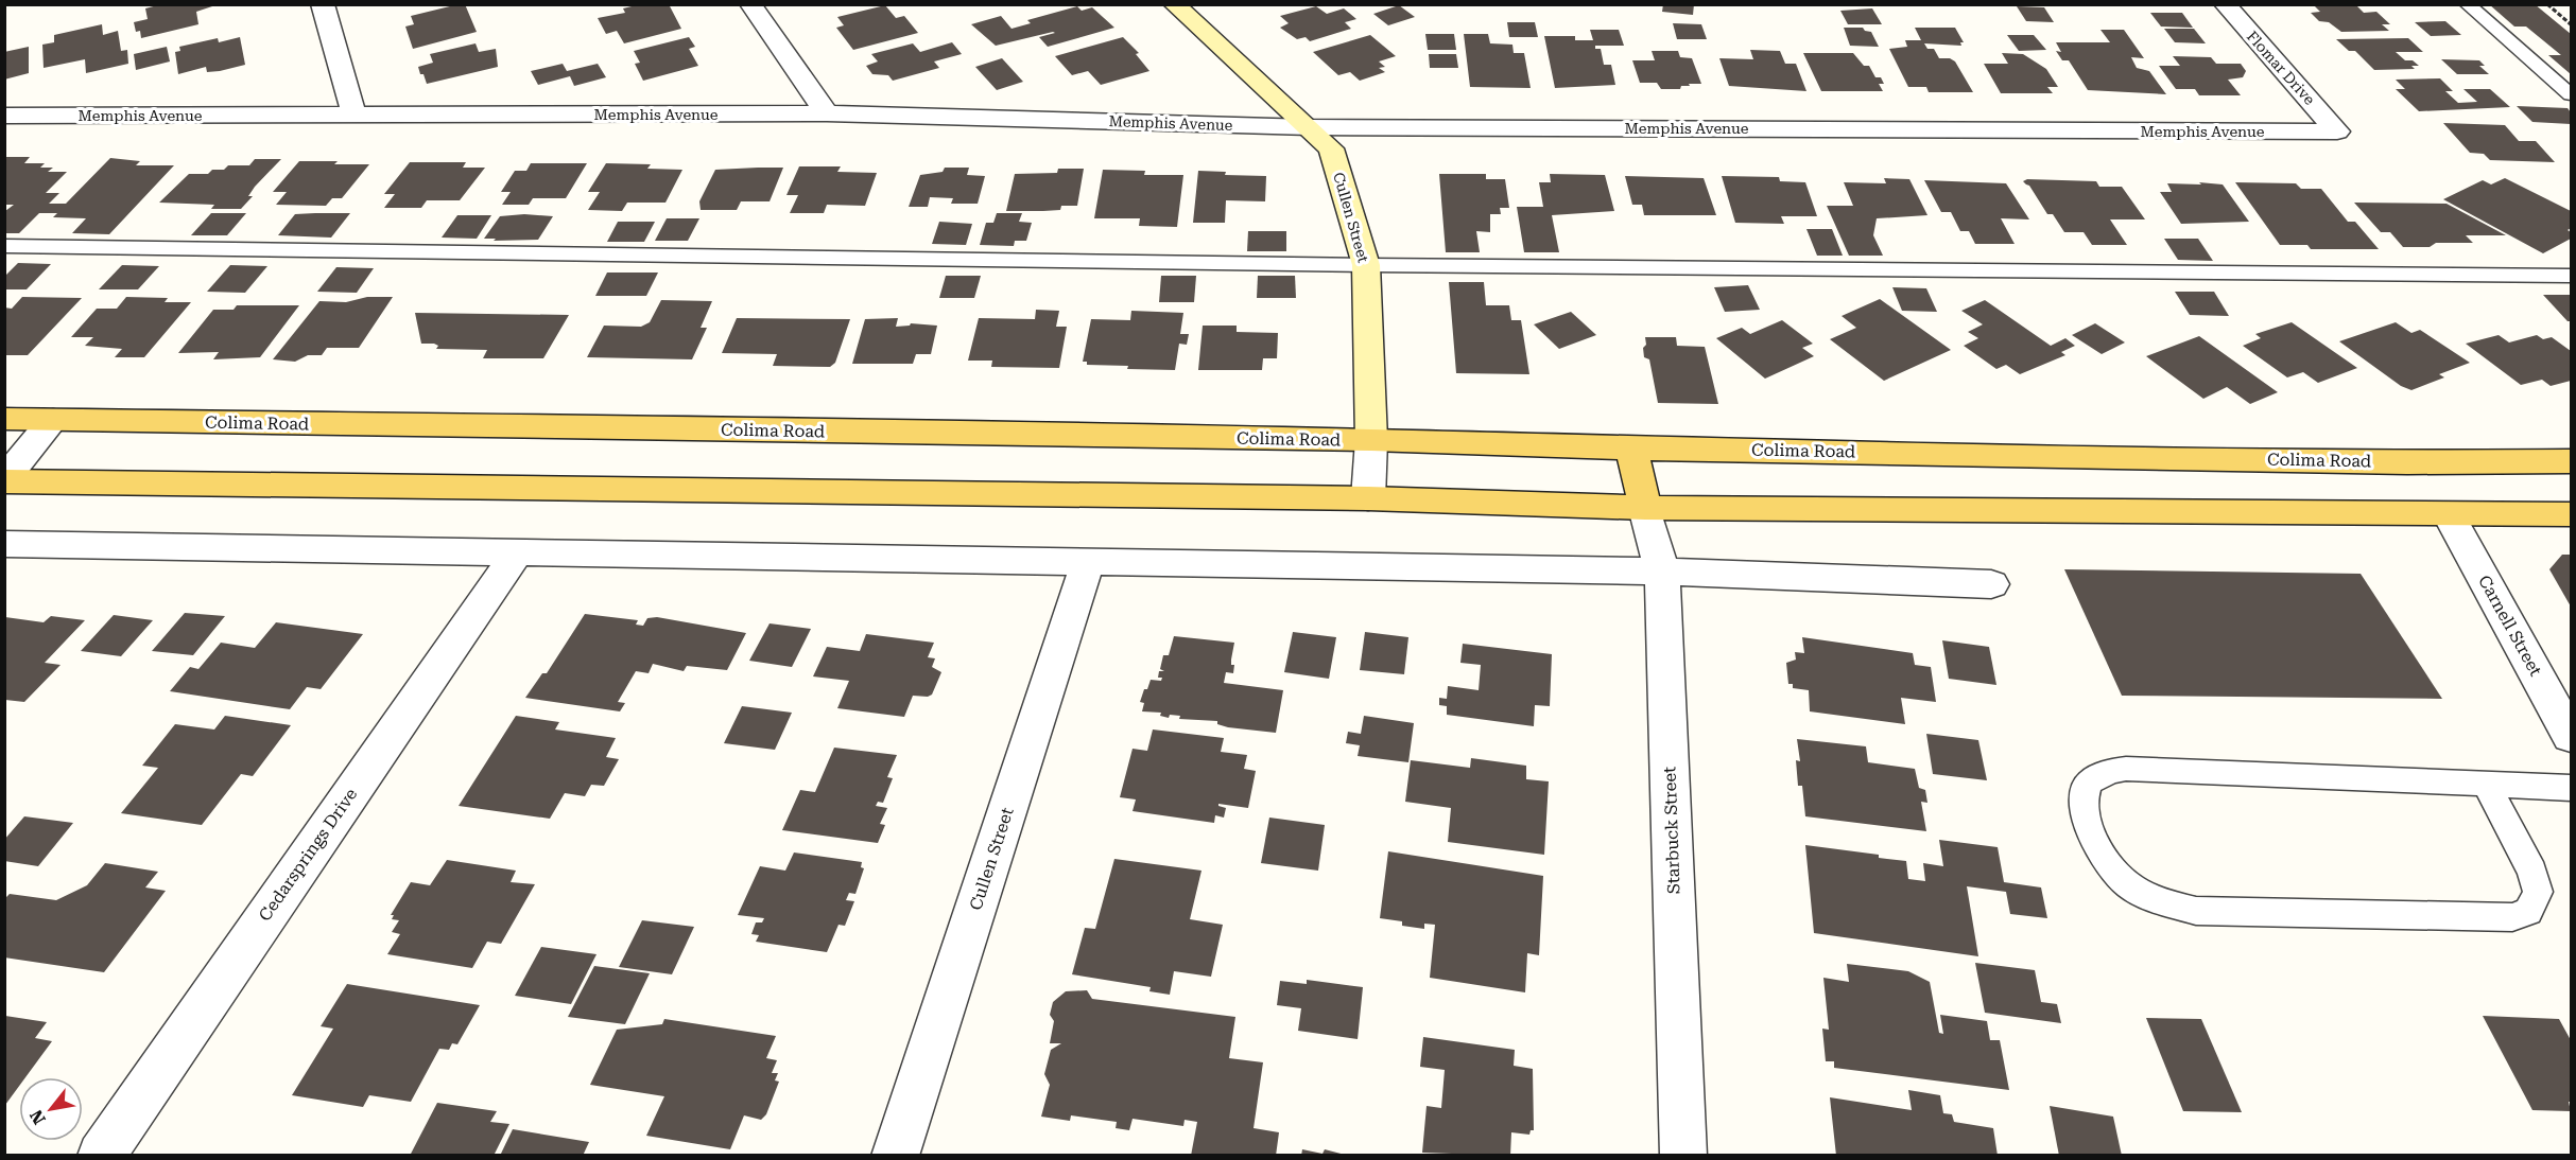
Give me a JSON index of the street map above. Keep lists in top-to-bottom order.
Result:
{
  "streets": {
    "main road": ["Colima Road"],
    "street": [
      "Flomar Drive",
      "Memphis Avenue",
      "Cullen Street",
      "Carnell Street",
      "Starbuck Street",
      "Cedarsprings Drive"
    ]
  },
  "crossings": [
    ["Flomar Drive", "Memphis Avenue"],
    ["Memphis Avenue", "Cullen Street"],
    ["Cullen Street", "Colima Road"]
  ],
  "north": "bottom left"
}
